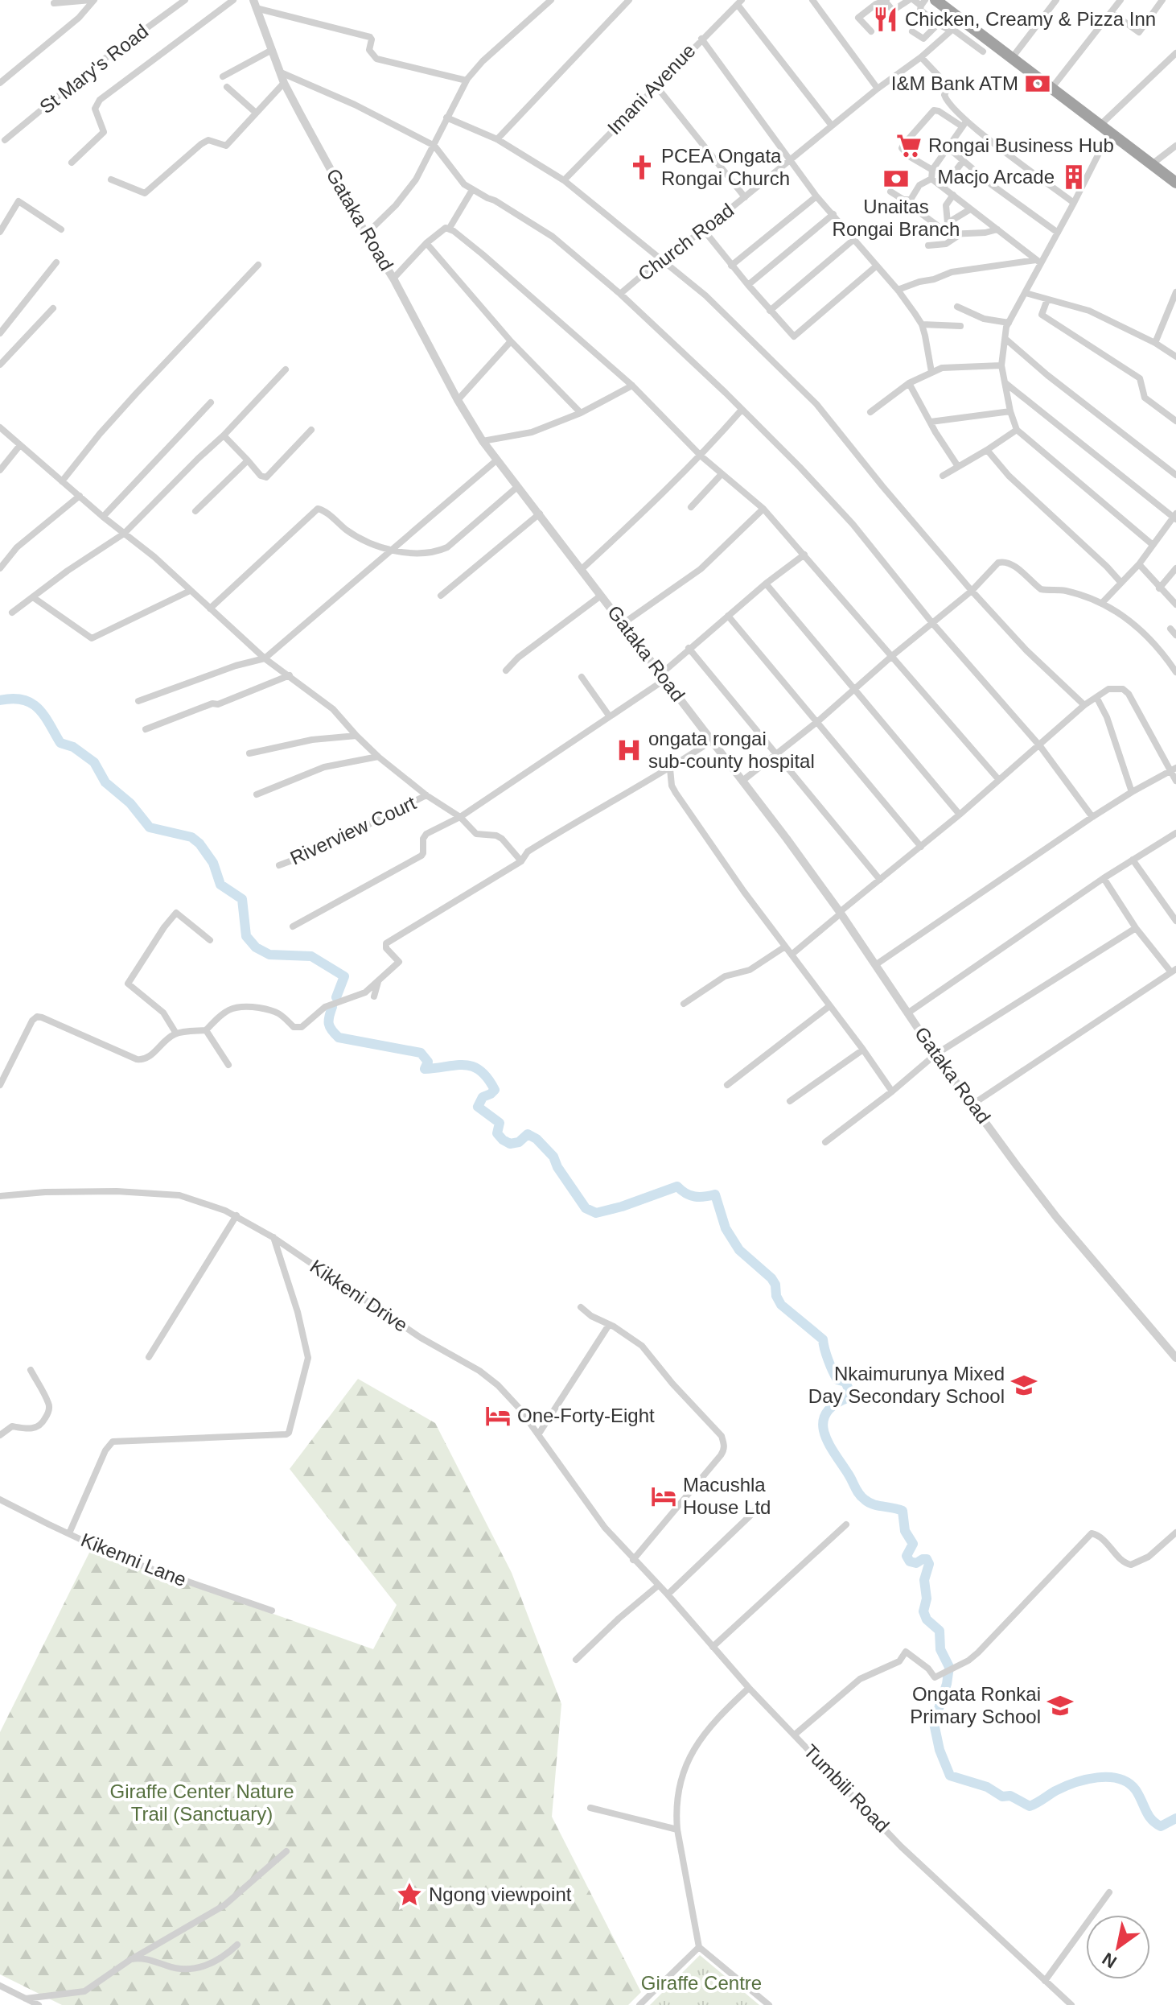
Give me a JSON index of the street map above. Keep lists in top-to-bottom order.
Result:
{
  "streets": {
    "street": [
      "St Mary's Road",
      "Imani Avenue",
      "Gataka Road",
      "Church Road",
      "Riverview Court",
      "Kikkeni Drive",
      "Kikenni Lane",
      "Tumbili Road"
    ]
  },
  "crossings": [
    ["Kikkeni Drive", "Tumbili Road"]
  ],
  "parks": ["Giraffe Center Nature Trail (Sanctuary)", "Giraffe Centre"],
  "places": {
    "restaurant": ["Chicken, Creamy & Pizza Inn"],
    "bank": ["I&M Bank ATM", "Unaitas Rongai Branch"],
    "supermarket": ["Rongai Business Hub"],
    "church": ["PCEA Ongata Rongai Church"],
    "building": ["Macjo Arcade"],
    "hospital": ["ongata rongai sub-county hospital"],
    "school or university": ["Nkaimurunya Mixed Day Secondary School", "Ongata Ronkai Primary School"],
    "hotel": ["One-Forty-Eight", "Macushla House Ltd"],
    "place": ["Ngong viewpoint"]
  },
  "north": "bottom left"
}
